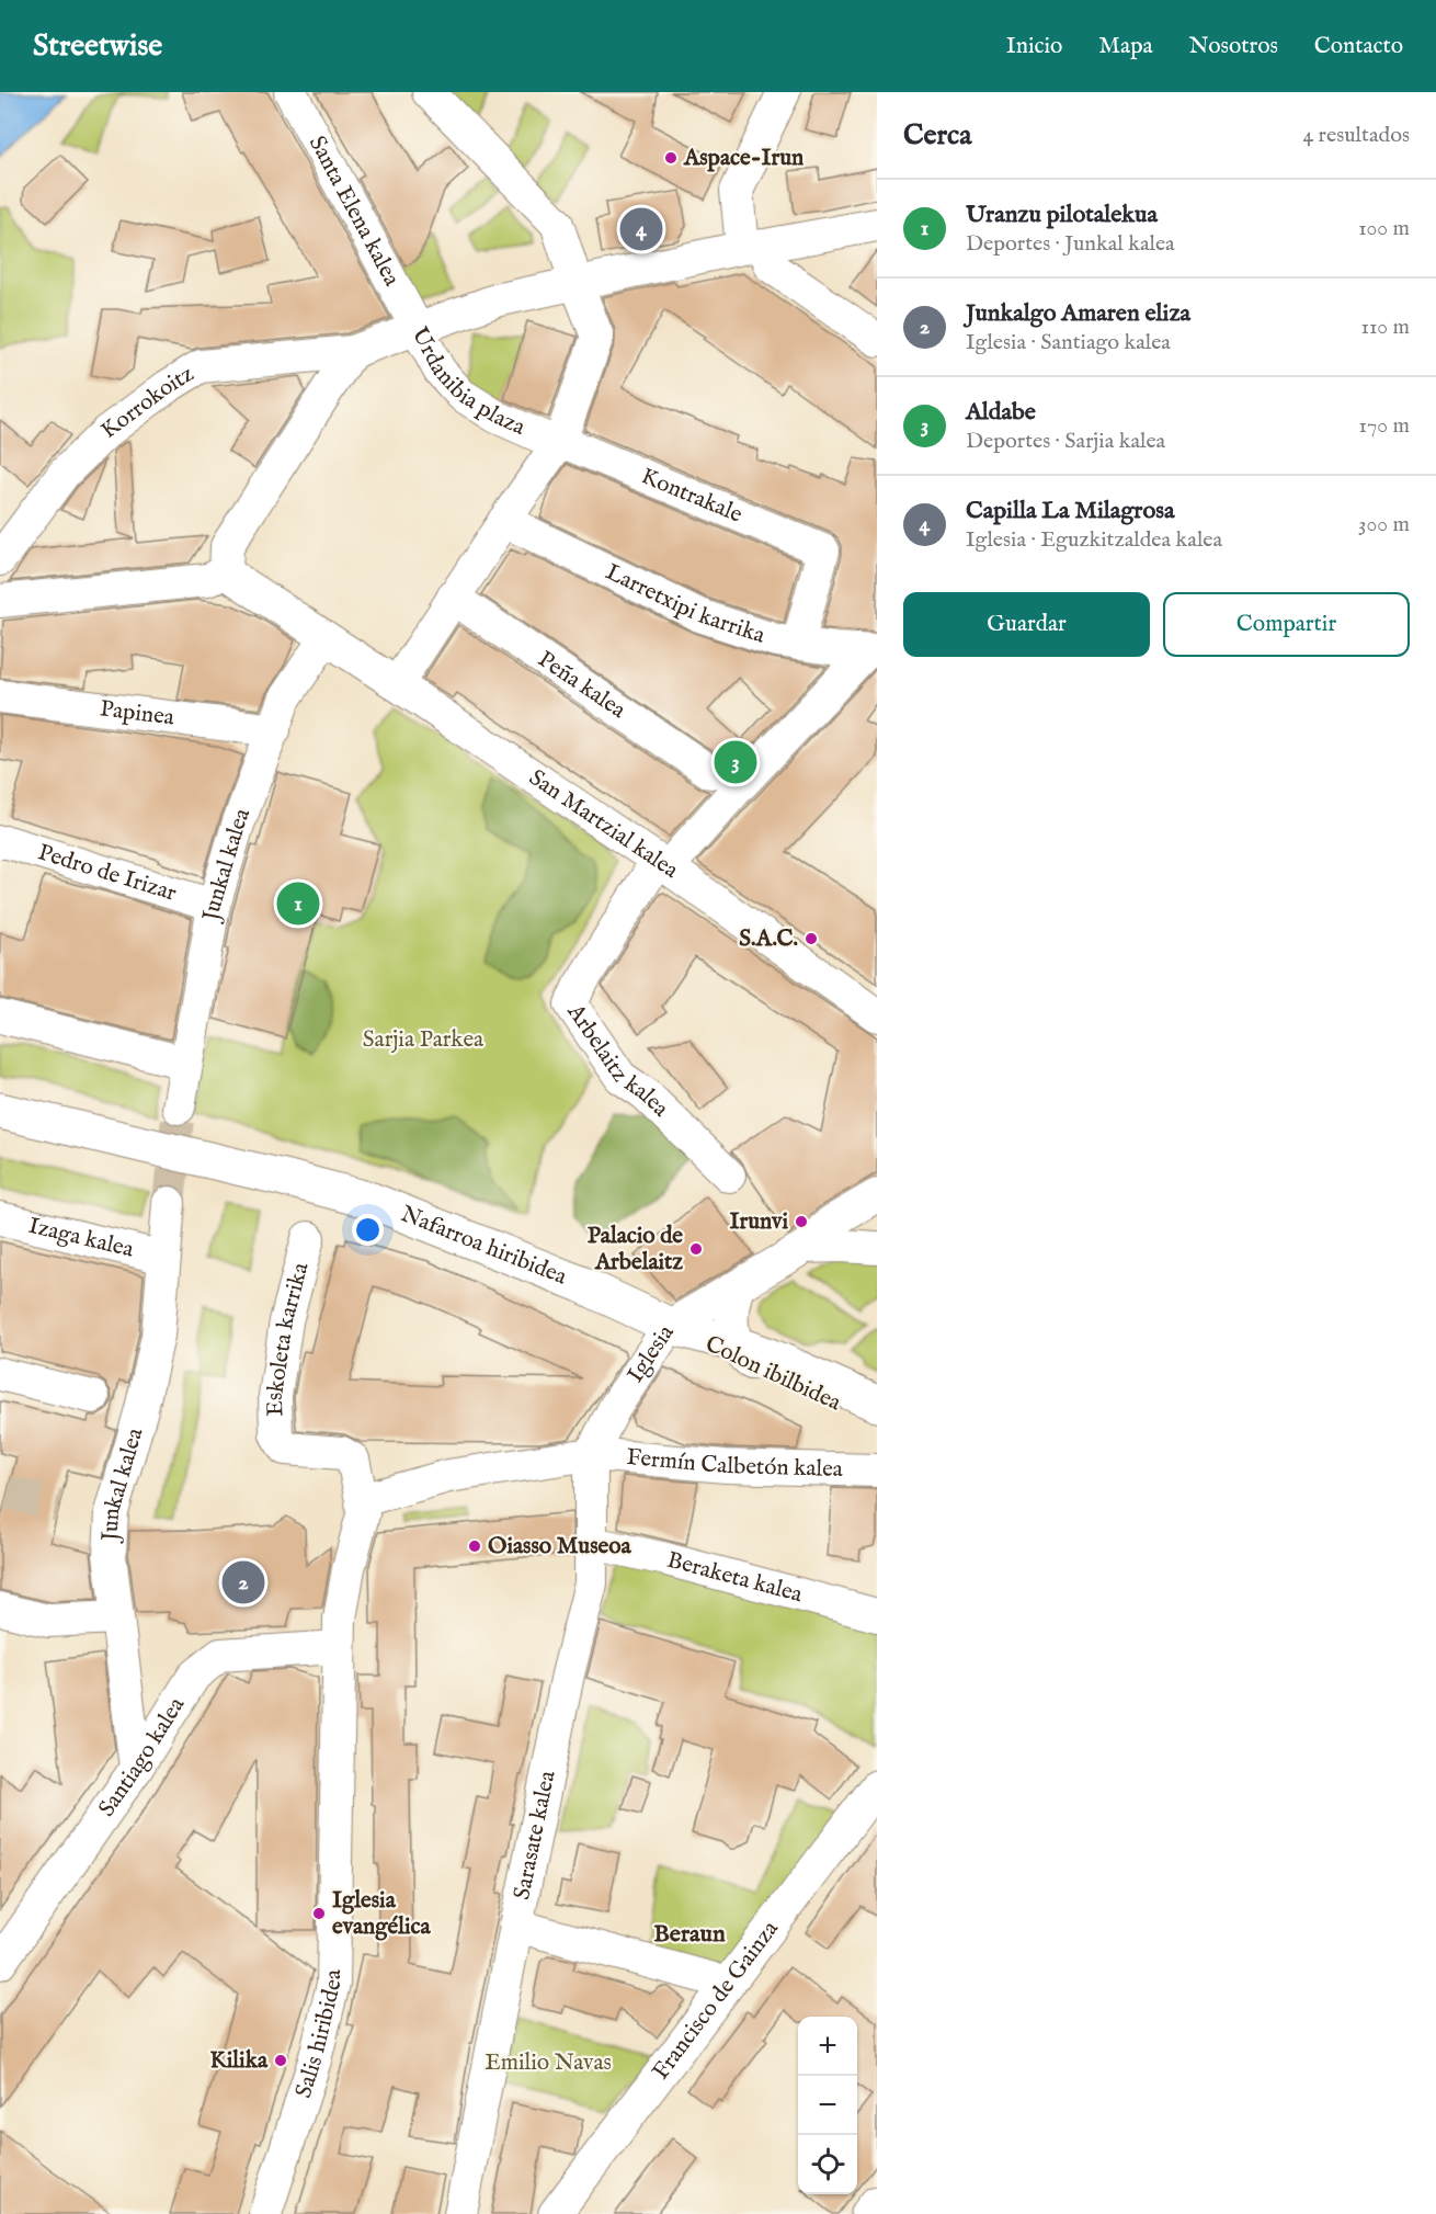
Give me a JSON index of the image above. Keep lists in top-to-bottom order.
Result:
{
  "streets": {
    "main road": ["Nafarroa hiribidea"],
    "street": [
      "Santa Elena kalea",
      "Urdanibia plaza",
      "Korrokoitz",
      "Kontrakale",
      "Larretxipi karrika",
      "Peña kalea",
      "Papinea",
      "San Martzial kalea",
      "Junkal kalea",
      "Pedro de Irizar",
      "Arbelaitz kalea",
      "Izaga kalea",
      "Eskoleta karrika",
      "Iglesia",
      "Fermín Calbetón kalea",
      "Beraketa kalea",
      "Santiago kalea",
      "Sarasate kalea",
      "Francisco de Gainza",
      "Salis hiribidea"
    ]
  },
  "crossings": [
    ["Santa Elena kalea", "Urdanibia plaza"],
    ["Urdanibia plaza", "Korrokoitz"],
    ["Urdanibia plaza", "Kontrakale"],
    ["Urdanibia plaza", "Larretxipi karrika"],
    ["Urdanibia plaza", "Peña kalea"],
    ["Urdanibia plaza", "San Martzial kalea"],
    ["Kontrakale", "Larretxipi karrika"],
    ["Papinea", "Junkal kalea"],
    ["San Martzial kalea", "Junkal kalea"],
    ["San Martzial kalea", "Arbelaitz kalea"],
    ["Junkal kalea", "Pedro de Irizar"],
    ["Junkal kalea", "Izaga kalea"],
    ["Junkal kalea", "Santiago kalea"],
    ["Nafarroa hiribidea", "Iglesia"],
    ["Eskoleta karrika", "Santiago kalea"],
    ["Eskoleta karrika", "Salis hiribidea"],
    ["Iglesia", "Fermín Calbetón kalea"],
    ["Iglesia", "Sarasate kalea"],
    ["Fermín Calbetón kalea", "Sarasate kalea"],
    ["Beraketa kalea", "Sarasate kalea"],
    ["Santiago kalea", "Salis hiribidea"]
  ],
  "districts": ["Beraun"],
  "parks": ["Sarjia Parkea", "Emilio Navas"],
  "places": [
    "Aspace-Irun",
    "S.A.C.",
    "Irunvi",
    "Palacio de Arbelaitz",
    "Oiasso Museoa",
    "Iglesia evangélica",
    "Kilika"
  ],
  "page": {
    "header": "Streetwise",
    "nav": [
      "Inicio",
      "Mapa",
      "Nosotros",
      "Contacto"
    ],
    "heading": ["Cerca", "4 resultados"],
    "list": [
      {
        "mark": "1",
        "name": "Uranzu pilotalekua",
        "note": "Deportes · Junkal kalea",
        "value": "100 m"
      },
      {
        "mark": "2",
        "name": "Junkalgo Amaren eliza",
        "note": "Iglesia · Santiago kalea",
        "value": "110 m"
      },
      {
        "mark": "3",
        "name": "Aldabe",
        "note": "Deportes · Sarjia kalea",
        "value": "170 m"
      },
      {
        "mark": "4",
        "name": "Capilla La Milagrosa",
        "note": "Iglesia · Eguzkitzaldea kalea",
        "value": "300 m"
      }
    ],
    "pins": [
      "4",
      "3",
      "1",
      "2"
    ],
    "buttons": ["Guardar", "Compartir"],
    "map_buttons": ["+", "−"]
  }
}
